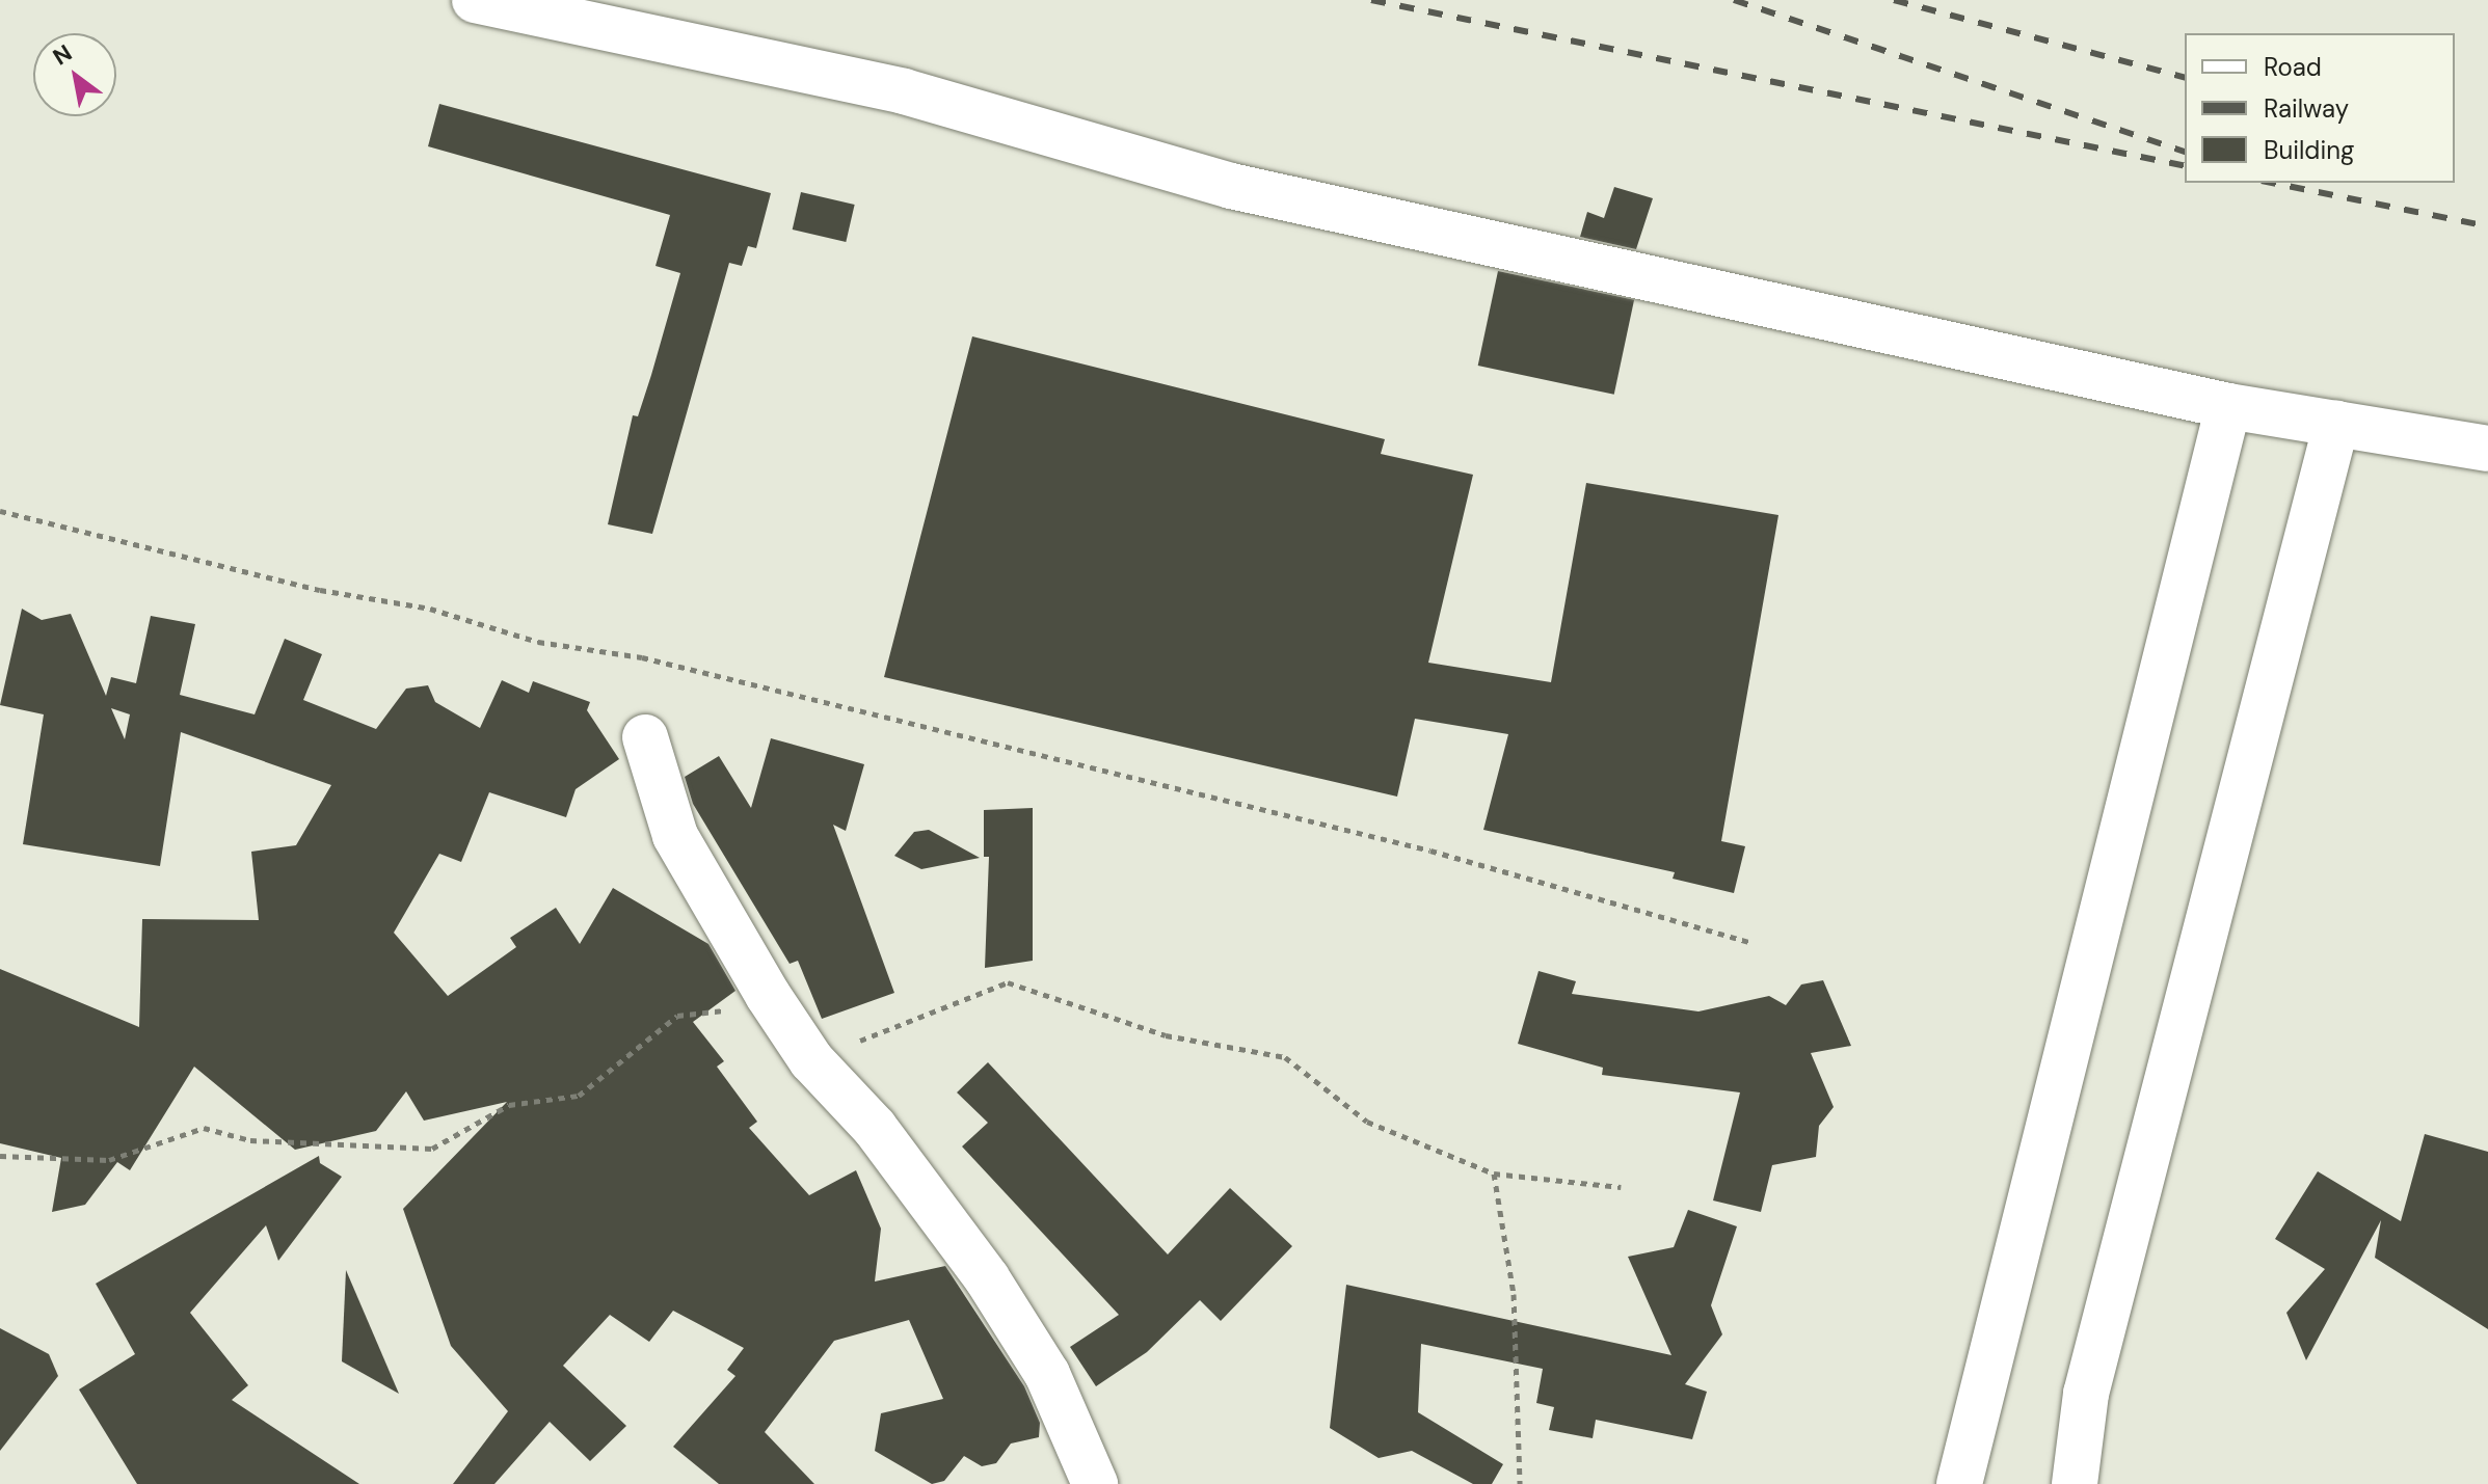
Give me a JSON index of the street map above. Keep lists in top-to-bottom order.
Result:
{
  "legend": ["Road", "Railway", "Building"],
  "north": "top left"
}
